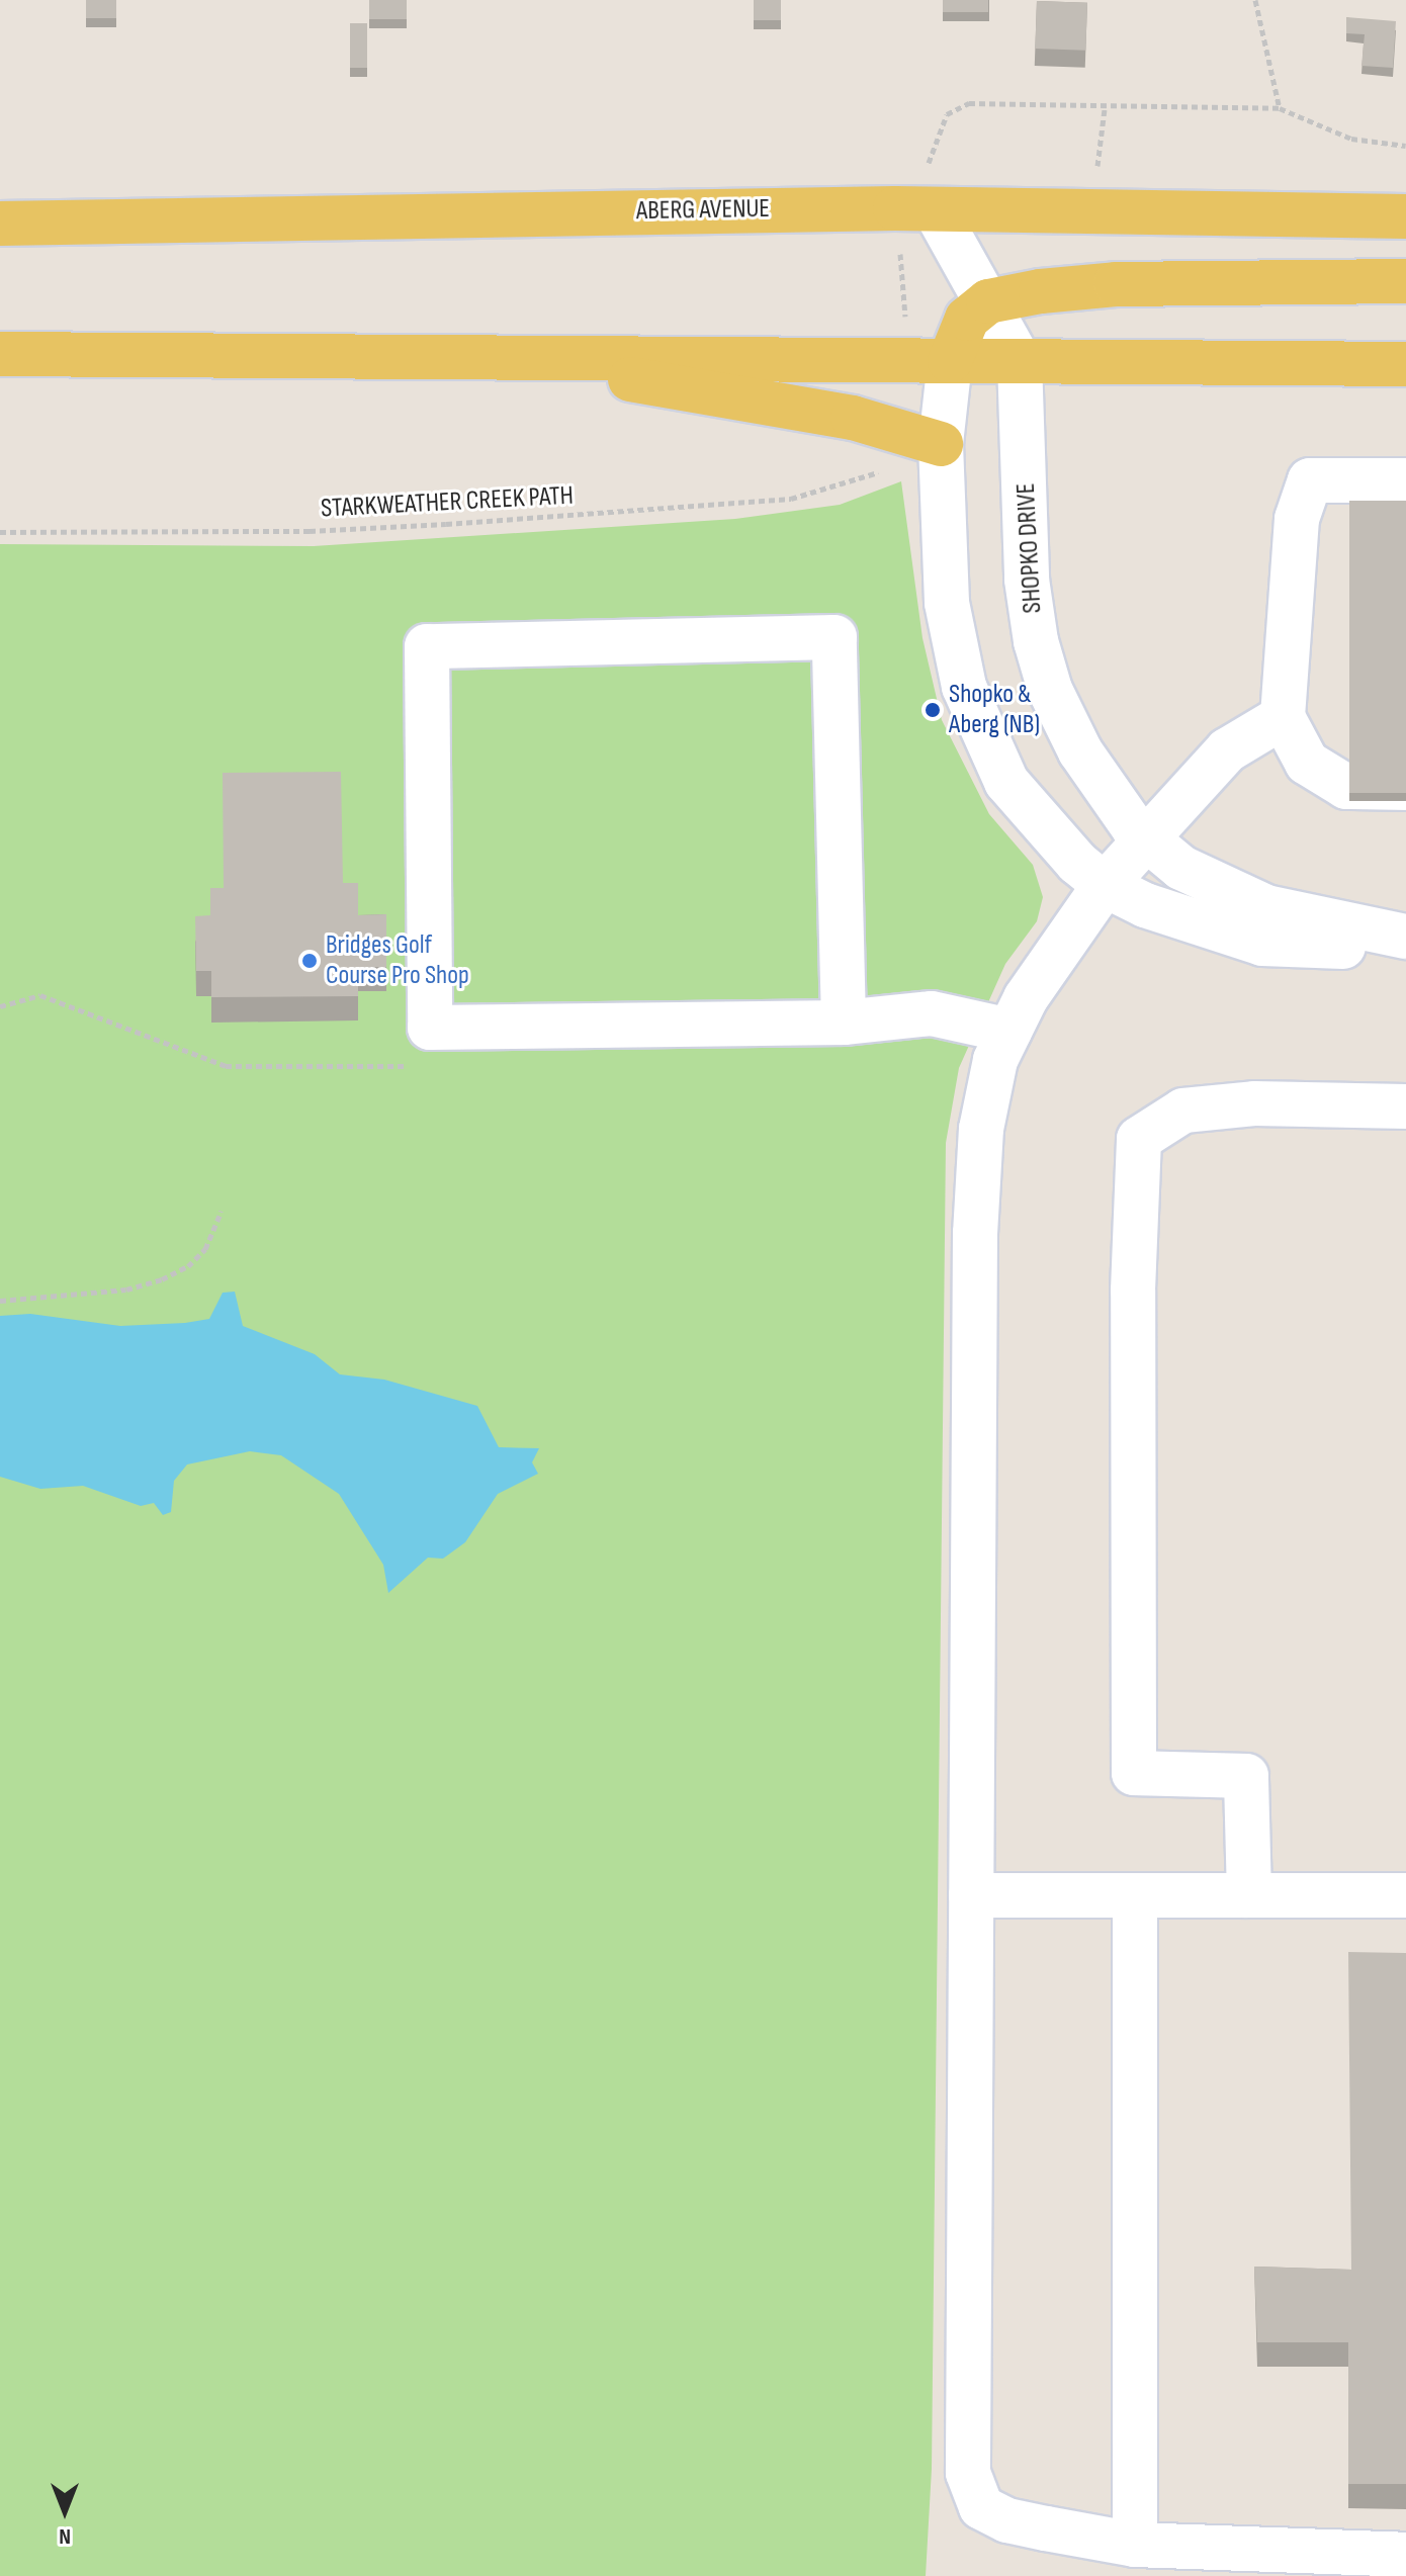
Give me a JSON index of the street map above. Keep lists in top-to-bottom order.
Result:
{
  "streets": {
    "main road": ["ABERG AVENUE"],
    "street": ["SHOPKO DRIVE"],
    "path": ["STARKWEATHER CREEK PATH"]
  },
  "crossings": [
    ["ABERG AVENUE", "SHOPKO DRIVE"]
  ],
  "places": ["Shopko & Aberg (NB)", "Bridges Golf Course Pro Shop"],
  "north": "bottom"
}
